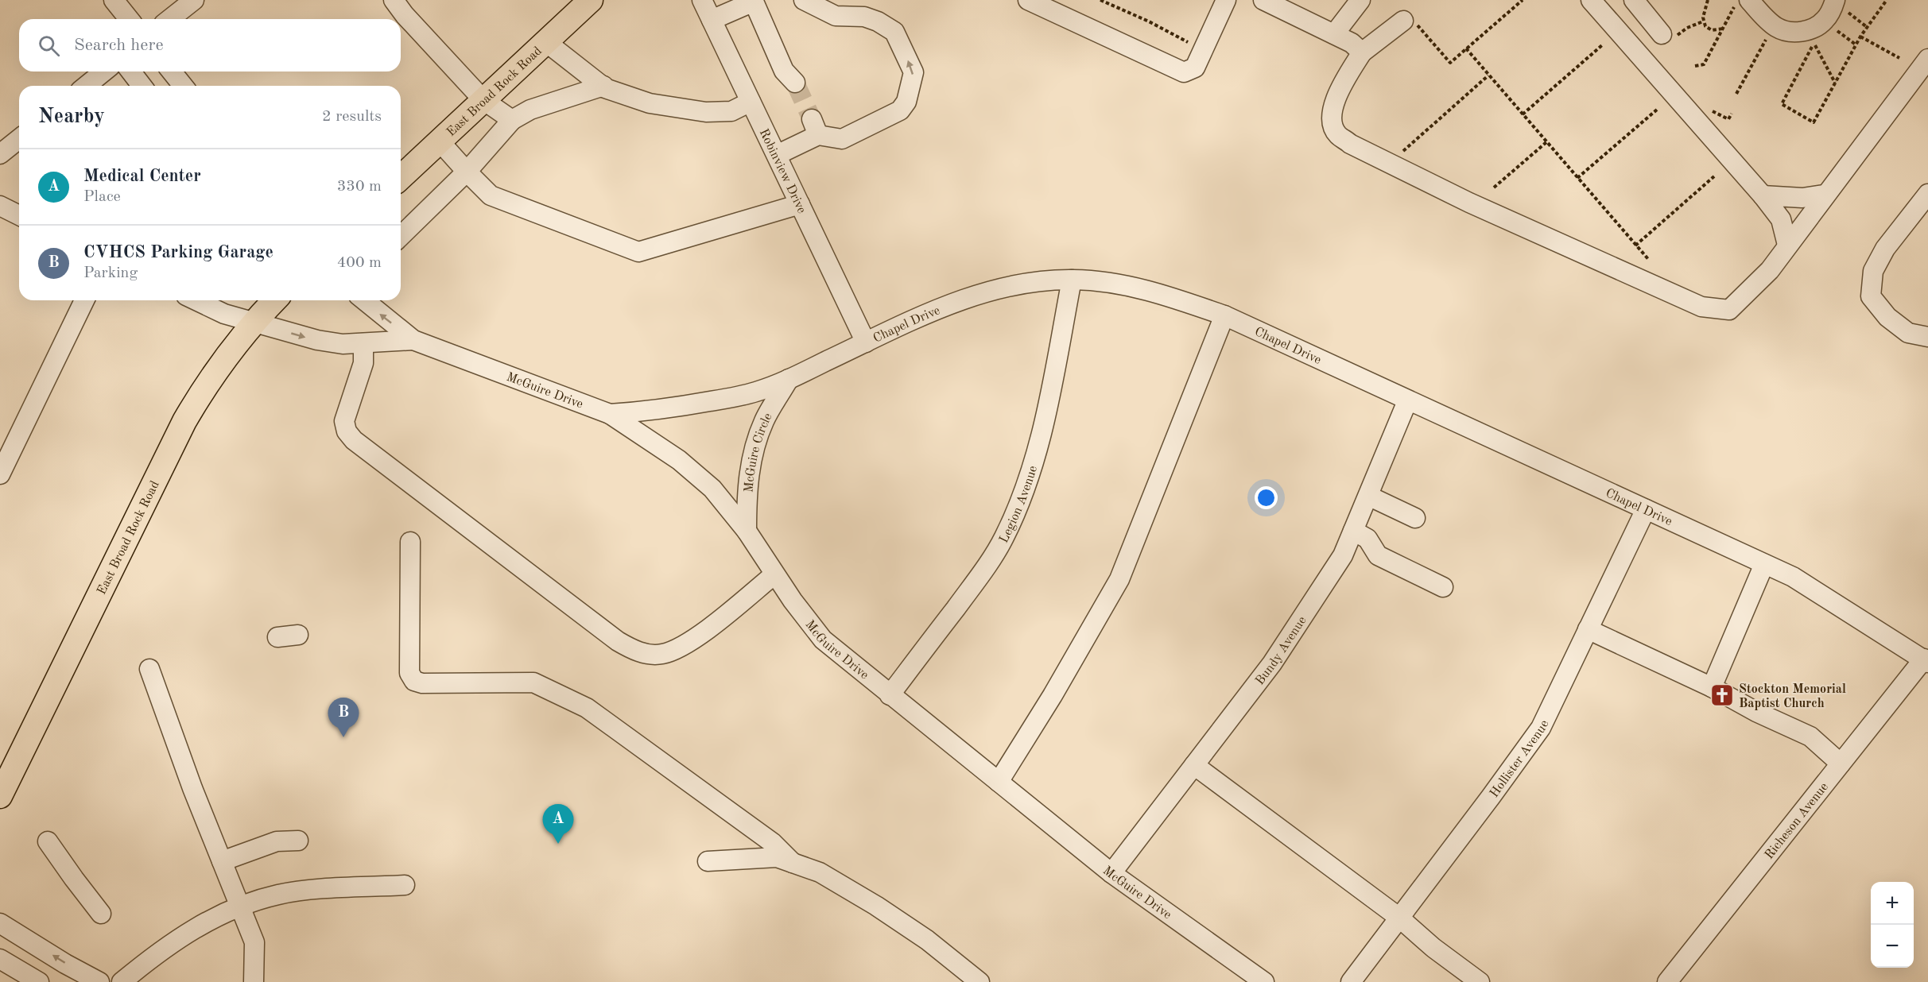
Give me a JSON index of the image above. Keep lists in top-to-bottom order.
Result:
{
  "streets": {
    "main road": ["East Broad Rock Road"],
    "street": [
      "Robinview Drive",
      "Chapel Drive",
      "McGuire Drive",
      "McGuire Circle",
      "Legion Avenue",
      "Bundy Avenue",
      "Hollister Avenue",
      "Richeson Avenue"
    ]
  },
  "crossings": [
    ["East Broad Rock Road", "McGuire Drive"],
    ["Robinview Drive", "Chapel Drive"],
    ["Chapel Drive", "McGuire Drive"],
    ["Chapel Drive", "McGuire Circle"],
    ["Chapel Drive", "Legion Avenue"],
    ["Chapel Drive", "Bundy Avenue"],
    ["Chapel Drive", "Hollister Avenue"],
    ["Chapel Drive", "Richeson Avenue"],
    ["McGuire Drive", "McGuire Circle"],
    ["McGuire Drive", "Legion Avenue"],
    ["McGuire Drive", "Bundy Avenue"]
  ],
  "places": {
    "church": ["Stockton Memorial Baptist Church"]
  },
  "page": {
    "search": "Search here",
    "heading": ["Nearby", "2 results"],
    "list": [
      {
        "mark": "A",
        "name": "Medical Center",
        "note": "Place",
        "value": "330 m"
      },
      {
        "mark": "B",
        "name": "CVHCS Parking Garage",
        "note": "Parking",
        "value": "400 m"
      }
    ],
    "pins": ["B", "A"],
    "map_buttons": ["+", "−"]
  }
}
